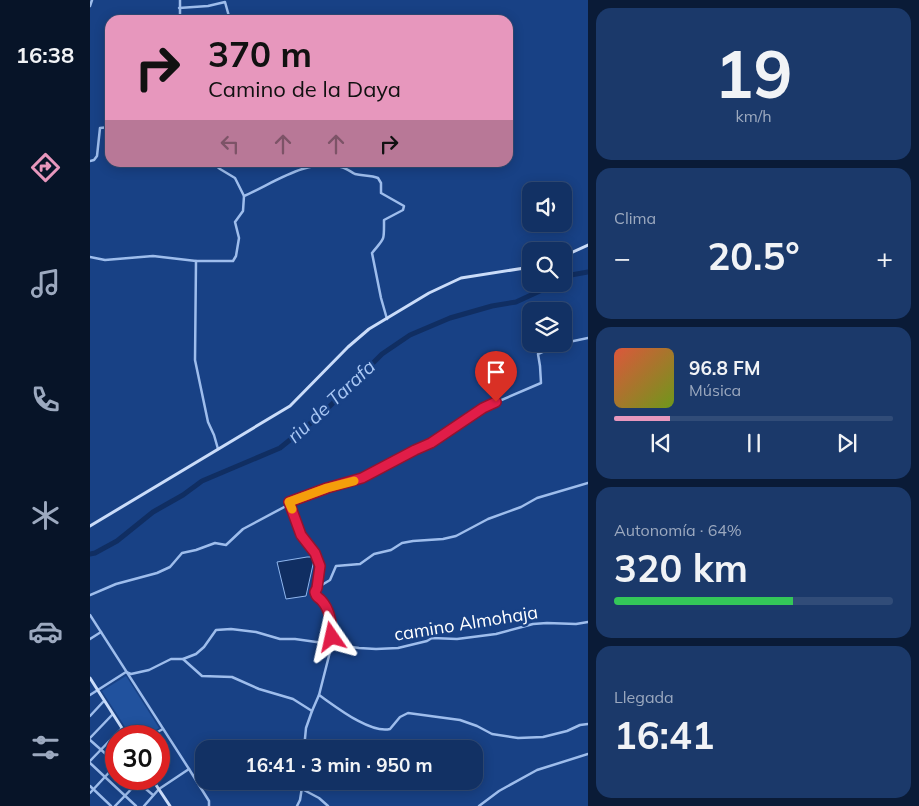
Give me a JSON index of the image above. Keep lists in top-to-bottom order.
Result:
{
  "streets": {
    "street": ["camino Almohaja"]
  },
  "water": ["riu de Tarafa"],
  "page": {
    "tabs": "16:38",
    "tile": [
      ["19", "km/h"],
      "Clima",
      ["Autonomía · 64%", "320 km"],
      ["Llegada", "16:41"]
    ],
    "turn": ["370 m", "Camino de la Daya"],
    "heat": ["−", "20.5°", "+"],
    "song": ["96.8 FM", "Música"],
    "limit": "30",
    "trip": "16:41 · 3 min · 950 m"
  }
}
